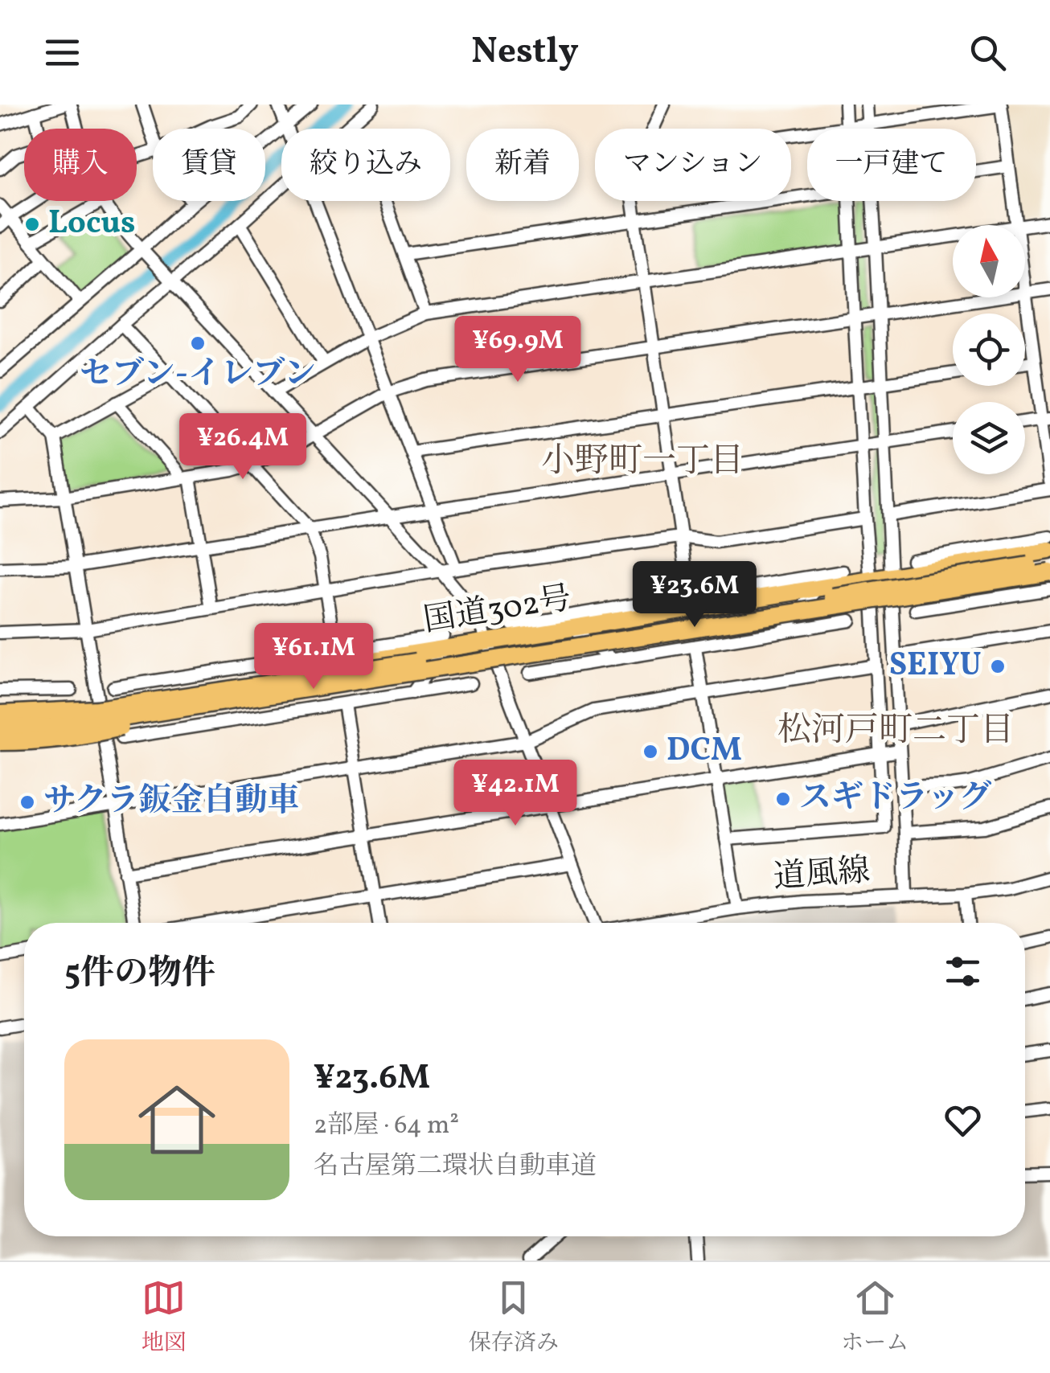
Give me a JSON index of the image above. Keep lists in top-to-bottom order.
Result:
{
  "streets": {
    "highway": ["国道302号"],
    "street": ["道風線"]
  },
  "districts": ["小野町一丁目", "松河戸町二丁目"],
  "places": [
    "Locus",
    "セブン-イレブン",
    "SEIYU",
    "DCM",
    "スギドラッグ",
    "サクラ鈑金自動車"
  ],
  "north": "top",
  "page": {
    "header": "Nestly",
    "chip": [
      "購入",
      "賃貸",
      "絞り込み",
      "新着",
      "マンション",
      "一戸建て"
    ],
    "price": [
      "¥69.9M",
      "¥26.4M",
      "¥23.6M",
      "¥61.1M",
      "¥42.1M"
    ],
    "heading": "5件の物件",
    "list": [
      {
        "name": "¥23.6M",
        "note": "2部屋 · 64 m² · 名古屋第二環状自動車道"
      }
    ],
    "tabs": ["地図", "保存済み", "ホーム"]
  }
}
